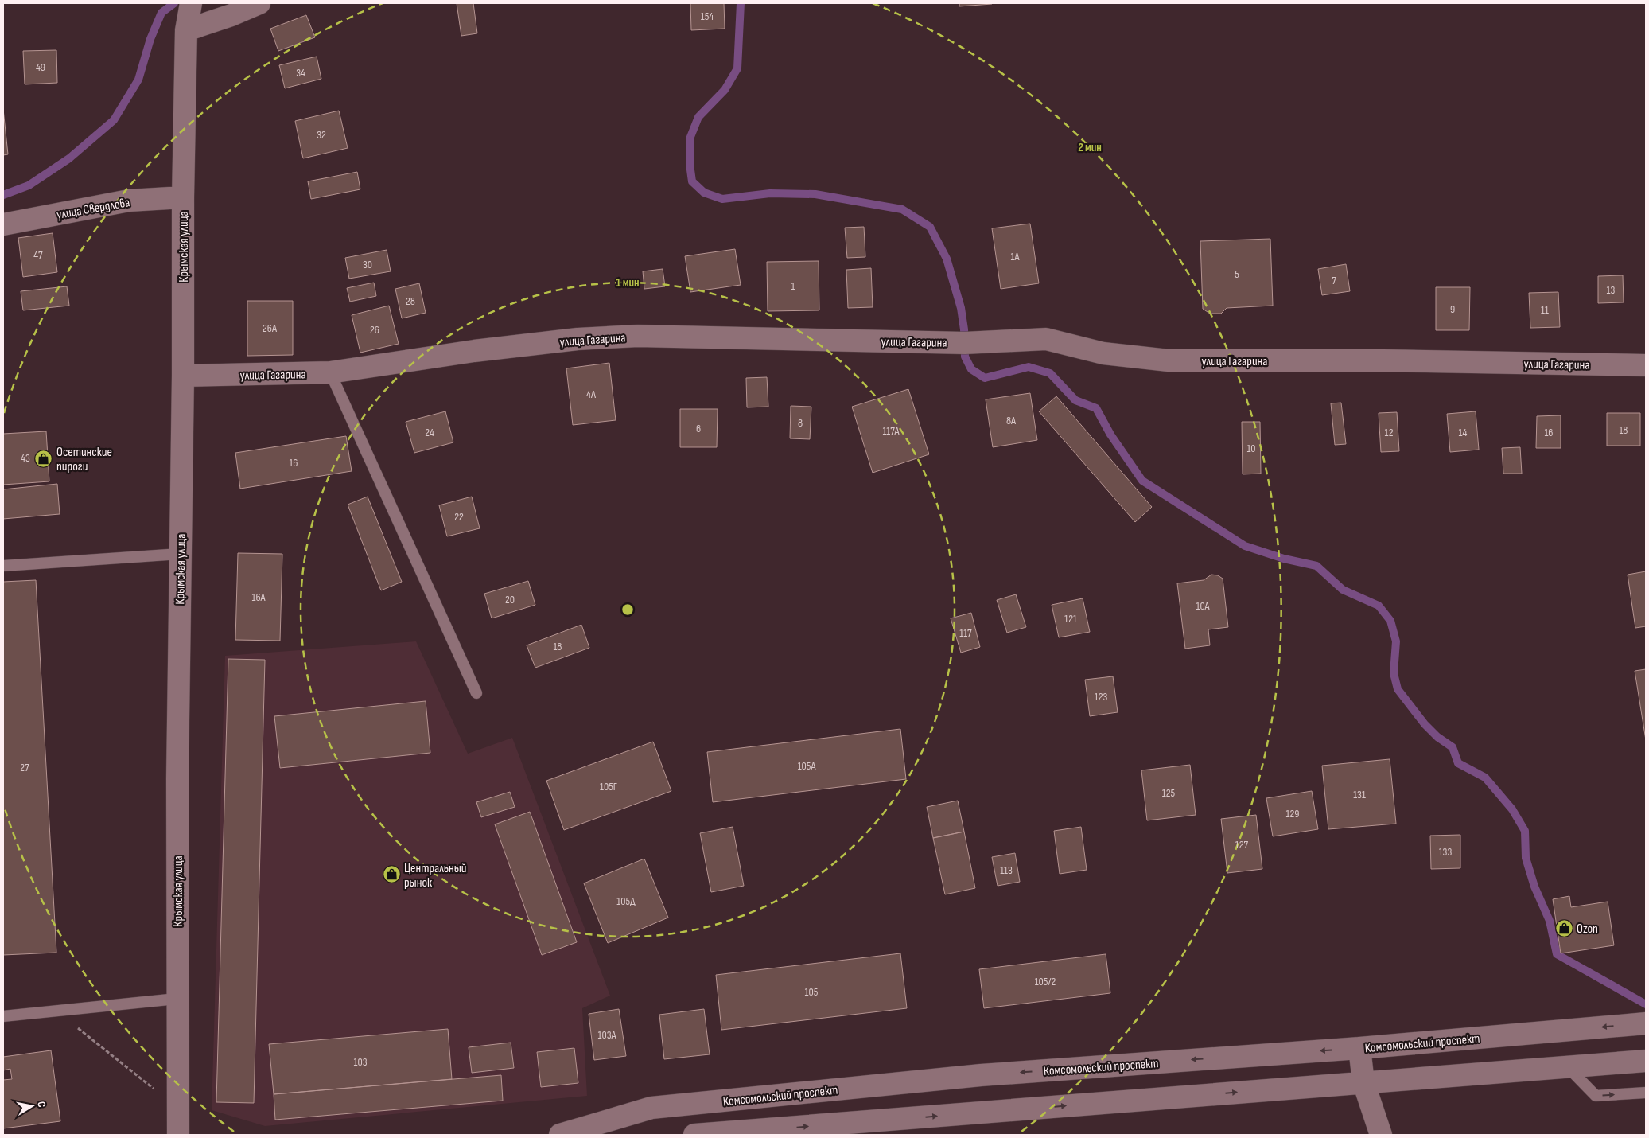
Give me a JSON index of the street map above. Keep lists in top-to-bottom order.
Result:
{
  "streets": {
    "street": [
      "улица Свердлова",
      "Крымская улица",
      "улица Гагарина",
      "Комсомольский проспект"
    ]
  },
  "crossings": [
    ["улица Свердлова", "Крымская улица"],
    ["Крымская улица", "улица Гагарина"]
  ],
  "places": {
    "shop": ["Осетинские пироги", "Центральный рынок", "Ozon"]
  },
  "house_numbers": [
    "154",
    "49",
    "34",
    "32",
    "47",
    "1А",
    "30",
    "5",
    "7",
    "1",
    "13",
    "28",
    "9",
    "11",
    "26А",
    "26",
    "4А",
    "8А",
    "8",
    "6",
    "18",
    "117А",
    "24",
    "12",
    "14",
    "16",
    "10",
    "43",
    "16",
    "22",
    "16А",
    "20",
    "10А",
    "121",
    "117",
    "18",
    "123",
    "105А",
    "27",
    "105Г",
    "125",
    "131",
    "129",
    "127",
    "133",
    "113",
    "105Д",
    "105/2",
    "105",
    "103А",
    "103"
  ],
  "north": "right",
  "rings": ["2 мин", "1 мин"]
}
